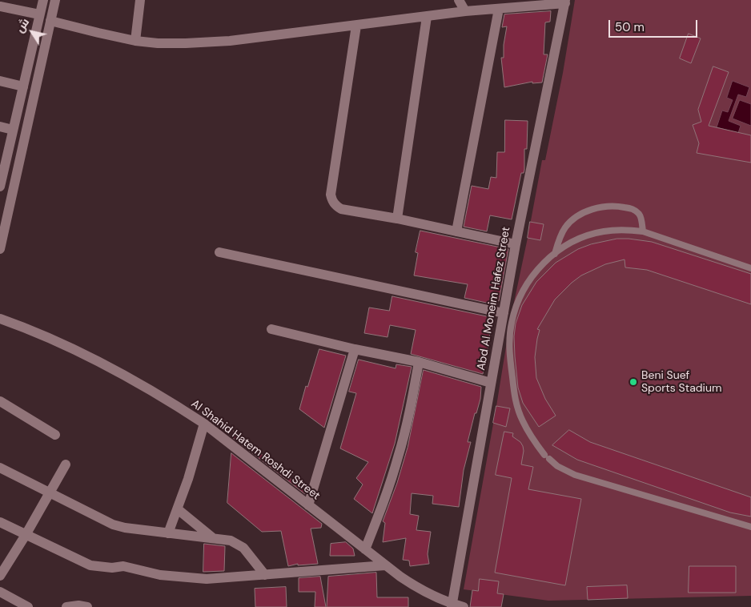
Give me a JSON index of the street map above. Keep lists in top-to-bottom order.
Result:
{
  "streets": {
    "street": ["Abd Al Moneim Hafez Street", "Al Shahid Hatem Roshdi Street"]
  },
  "crossings": [
    ["Abd Al Moneim Hafez Street", "Al Shahid Hatem Roshdi Street"]
  ],
  "places": ["Beni Suef Sports Stadium"],
  "scale_bar": "50 m",
  "north": "top left"
}
